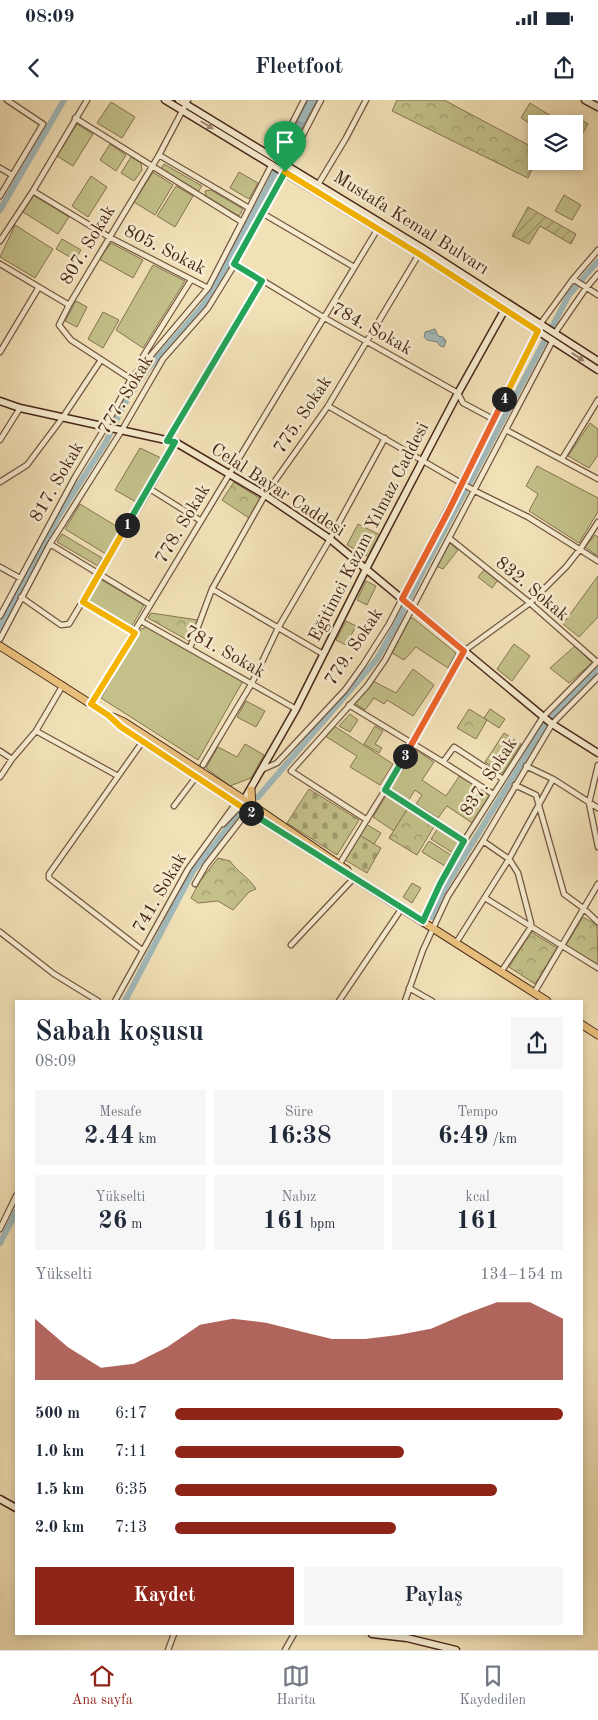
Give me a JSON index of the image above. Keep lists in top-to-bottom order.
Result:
{
  "streets": {
    "street": [
      "Mustafa Kemal Bulvarı",
      "807. Sokak",
      "805. Sokak",
      "784. Sokak",
      "777. Sokak",
      "775. Sokak",
      "817. Sokak",
      "Celal Bayar Caddesi",
      "778. Sokak",
      "Eğitimci Kazım Yılmaz Caddesi",
      "832. Sokak",
      "779. Sokak",
      "781. Sokak",
      "837. Sokak",
      "741. Sokak"
    ]
  },
  "crossings": [
    ["Mustafa Kemal Bulvarı", "807. Sokak"],
    ["Mustafa Kemal Bulvarı", "777. Sokak"],
    ["Mustafa Kemal Bulvarı", "775. Sokak"],
    ["Mustafa Kemal Bulvarı", "817. Sokak"],
    ["Mustafa Kemal Bulvarı", "778. Sokak"],
    ["Mustafa Kemal Bulvarı", "Eğitimci Kazım Yılmaz Caddesi"],
    ["Mustafa Kemal Bulvarı", "779. Sokak"],
    ["807. Sokak", "805. Sokak"],
    ["807. Sokak", "817. Sokak"],
    ["805. Sokak", "817. Sokak"],
    ["784. Sokak", "777. Sokak"],
    ["784. Sokak", "775. Sokak"],
    ["784. Sokak", "778. Sokak"],
    ["784. Sokak", "Eğitimci Kazım Yılmaz Caddesi"],
    ["784. Sokak", "779. Sokak"],
    ["777. Sokak", "Celal Bayar Caddesi"],
    ["775. Sokak", "Celal Bayar Caddesi"],
    ["775. Sokak", "781. Sokak"],
    ["817. Sokak", "Celal Bayar Caddesi"],
    ["Celal Bayar Caddesi", "778. Sokak"],
    ["Celal Bayar Caddesi", "Eğitimci Kazım Yılmaz Caddesi"],
    ["Celal Bayar Caddesi", "779. Sokak"],
    ["Celal Bayar Caddesi", "837. Sokak"],
    ["778. Sokak", "781. Sokak"],
    ["Eğitimci Kazım Yılmaz Caddesi", "779. Sokak"],
    ["Eğitimci Kazım Yılmaz Caddesi", "781. Sokak"],
    ["Eğitimci Kazım Yılmaz Caddesi", "741. Sokak"],
    ["832. Sokak", "837. Sokak"]
  ],
  "page": {
    "status": "08:09",
    "header": "Fleetfoot",
    "pins": [
      "4",
      "1",
      "3",
      "2"
    ],
    "heading": ["Sabah koşusu", "08:09"],
    "stats": [
      ["Mesafe", "2.44 km"],
      ["Süre", "16:38"],
      ["Tempo", "6:49 /km"],
      ["Yükselti", "26 m"],
      ["Nabız", "161 bpm"],
      ["kcal", "161"]
    ],
    "chart": ["Yükselti", "134–154 m"],
    "list": [
      {
        "name": "500 m",
        "note": "6:17"
      },
      {
        "name": "1.0 km",
        "note": "7:11"
      },
      {
        "name": "1.5 km",
        "note": "6:35"
      },
      {
        "name": "2.0 km",
        "note": "7:13"
      }
    ],
    "buttons": ["Kaydet", "Paylaş"],
    "tabs": ["Ana sayfa", "Harita", "Kaydedilen"]
  }
}
